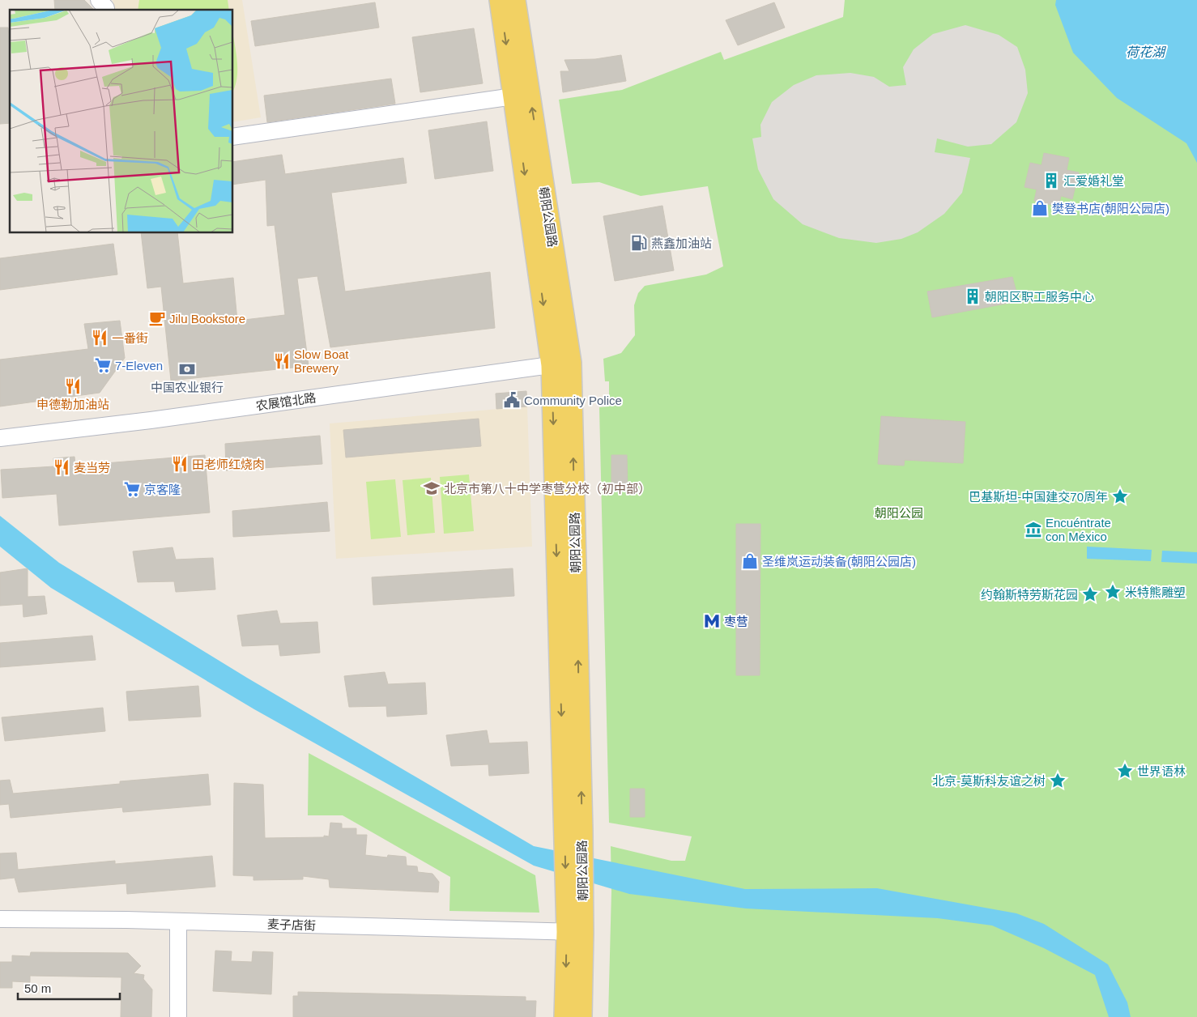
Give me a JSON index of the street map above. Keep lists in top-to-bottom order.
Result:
{
  "streets": {
    "main road": ["朝阳公园路"],
    "street": ["农展馆北路", "麦子店街"]
  },
  "crossings": [
    ["朝阳公园路", "农展馆北路"],
    ["朝阳公园路", "麦子店街"]
  ],
  "water": ["荷花湖"],
  "parks": ["朝阳公园"],
  "places": {
    "building": ["汇爱婚礼堂", "朝阳区职工服务中心"],
    "shop": ["樊登书店(朝阳公园店)", "圣维岚运动装备(朝阳公园店)"],
    "fuel station": ["燕鑫加油站"],
    "cafe": ["Jilu Bookstore"],
    "restaurant": [
      "一番街",
      "Slow Boat Brewery",
      "申德勒加油站",
      "田老师红烧肉",
      "麦当劳"
    ],
    "supermarket": ["7-Eleven", "京客隆"],
    "bank": ["中国农业银行"],
    "public building": ["Community Police"],
    "school or university": ["北京市第八十中学枣营分校（初中部）"],
    "place": [
      "巴基斯坦-中国建交70周年",
      "米特熊雕塑",
      "约翰斯特劳斯花园",
      "世界语林",
      "北京-莫斯科友谊之树"
    ],
    "museum": ["Encuéntrate con México"],
    "metro station": ["枣营"]
  },
  "scale_bar": "50 m"
}
